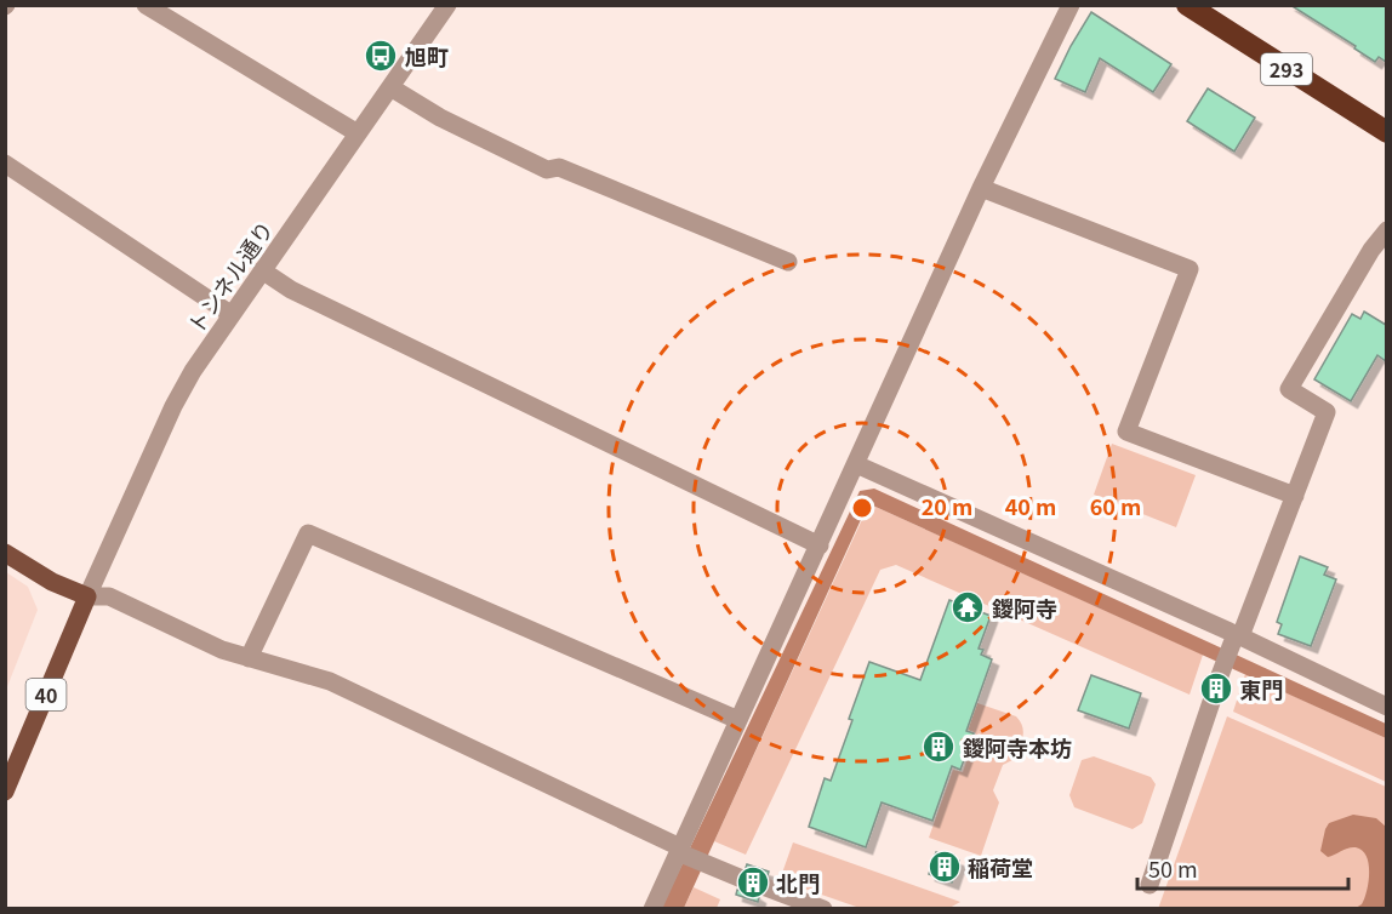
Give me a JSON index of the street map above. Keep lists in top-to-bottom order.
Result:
{
  "streets": {
    "highway": ["293"],
    "main road": ["40"],
    "street": ["トンネル通り"]
  },
  "crossings": [
    ["トンネル通り", "40"]
  ],
  "places": {
    "bus stop": ["旭町"],
    "temple": ["鑁阿寺"],
    "building": [
      "東門",
      "鑁阿寺本坊",
      "稲荷堂",
      "北門"
    ]
  },
  "scale_bar": "50 m",
  "rings": ["20 m", "40 m", "60 m"]
}
